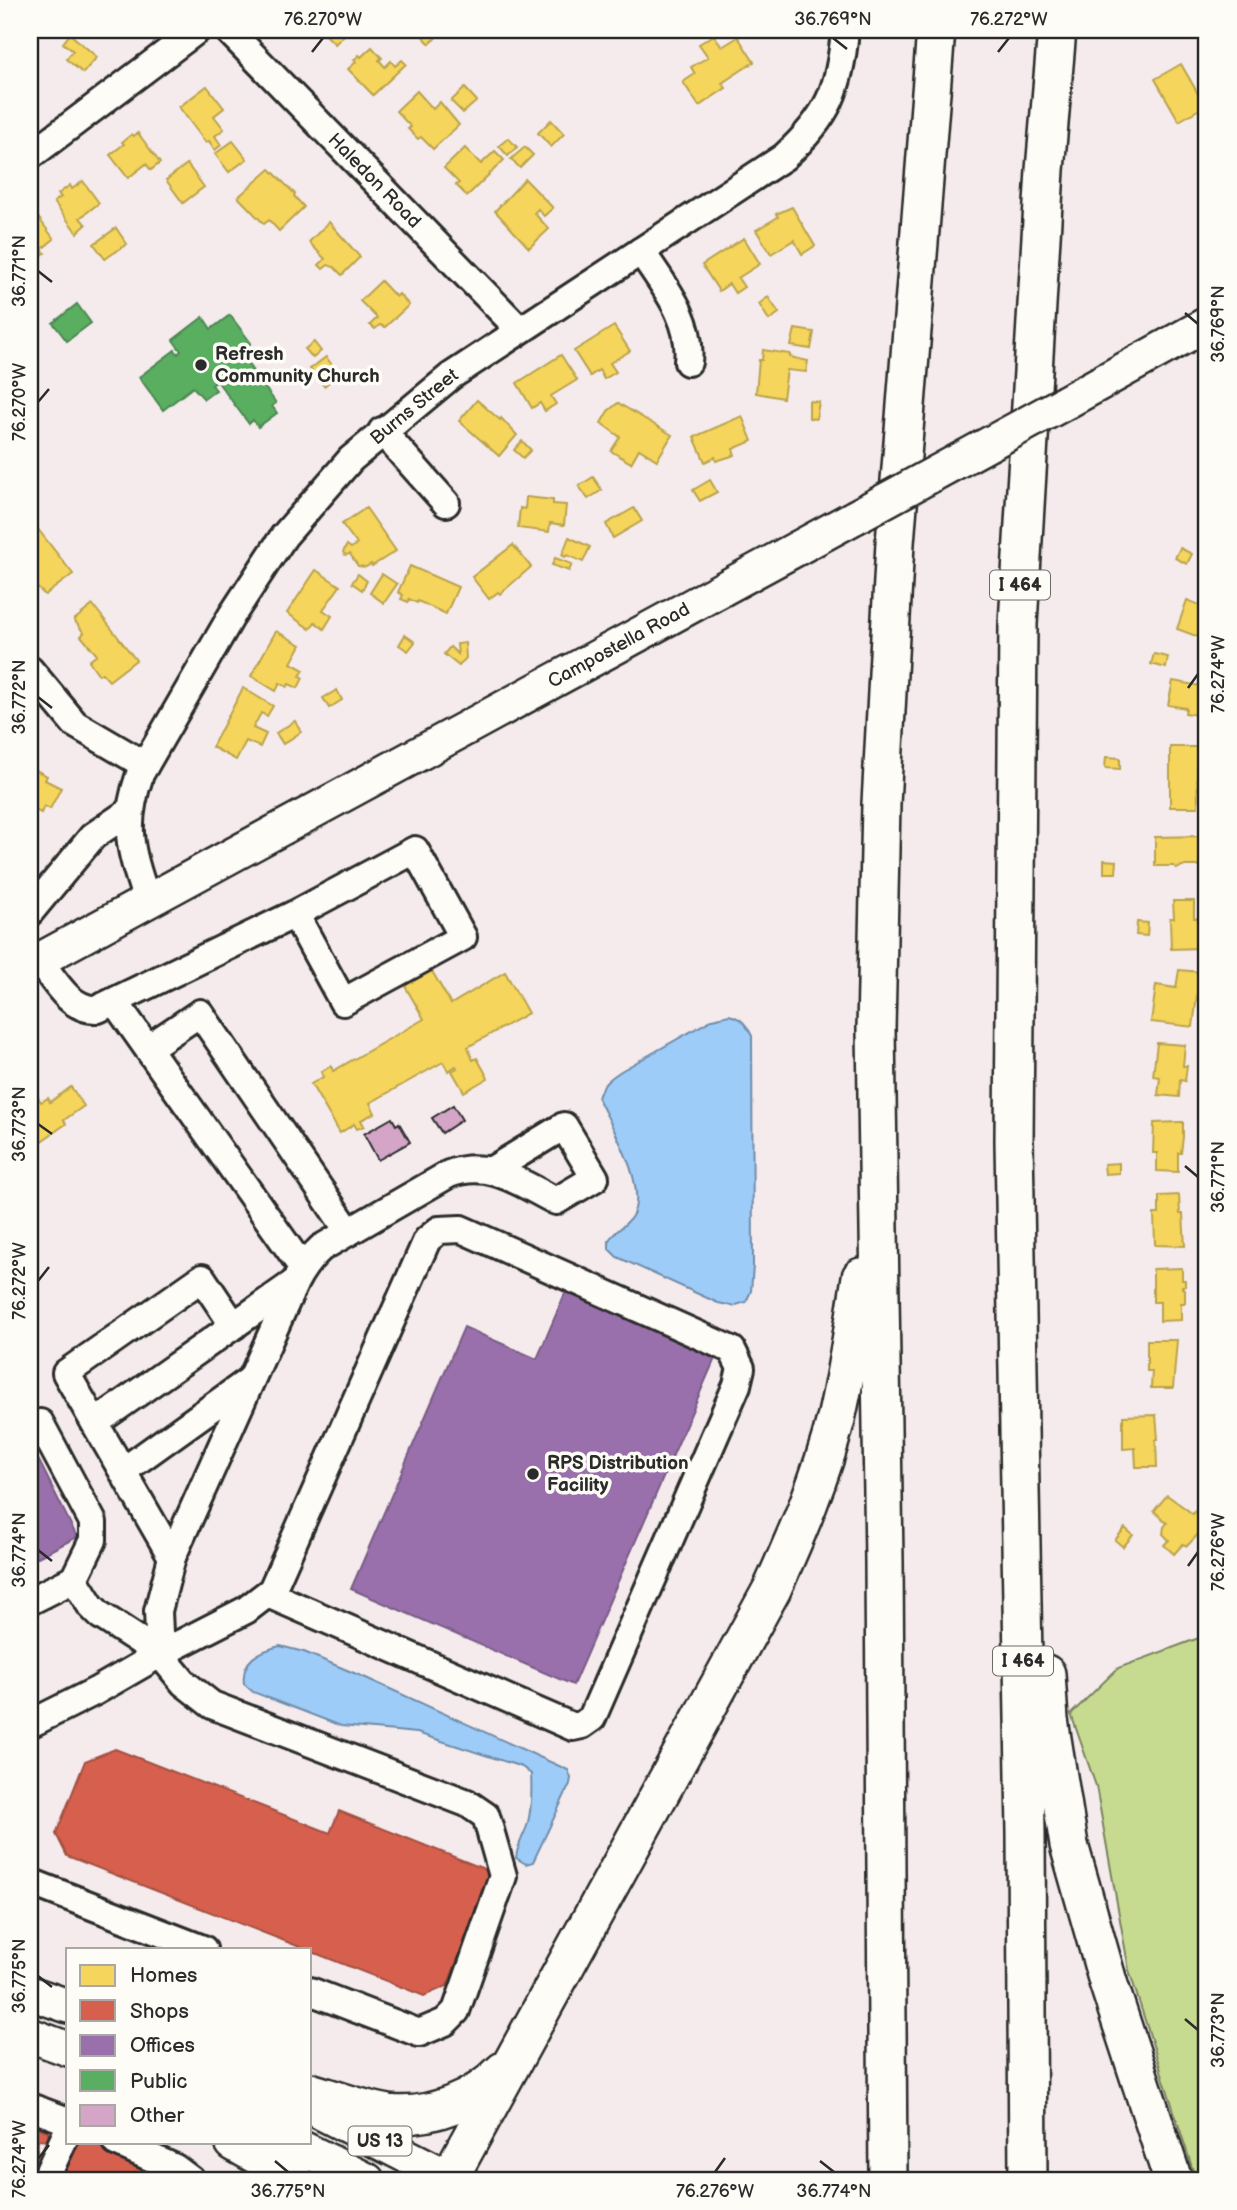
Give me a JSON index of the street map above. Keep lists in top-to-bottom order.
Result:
{
  "streets": {
    "highway": ["I 464"],
    "main road": ["Campostella Road", "US 13"],
    "street": ["Haledon Road", "Burns Street"]
  },
  "crossings": [
    ["Haledon Road", "Burns Street"],
    ["Burns Street", "Campostella Road"]
  ],
  "places": ["Refresh Community Church", "RPS Distribution Facility"],
  "legend": [
    "Homes",
    "Shops",
    "Offices",
    "Public",
    "Other"
  ],
  "coordinates": [
    "76.270°W",
    "36.769°N",
    "76.272°W",
    "36.771°N",
    "76.274°W",
    "36.772°N",
    "36.773°N",
    "36.774°N",
    "76.276°W",
    "36.775°N"
  ]
}
